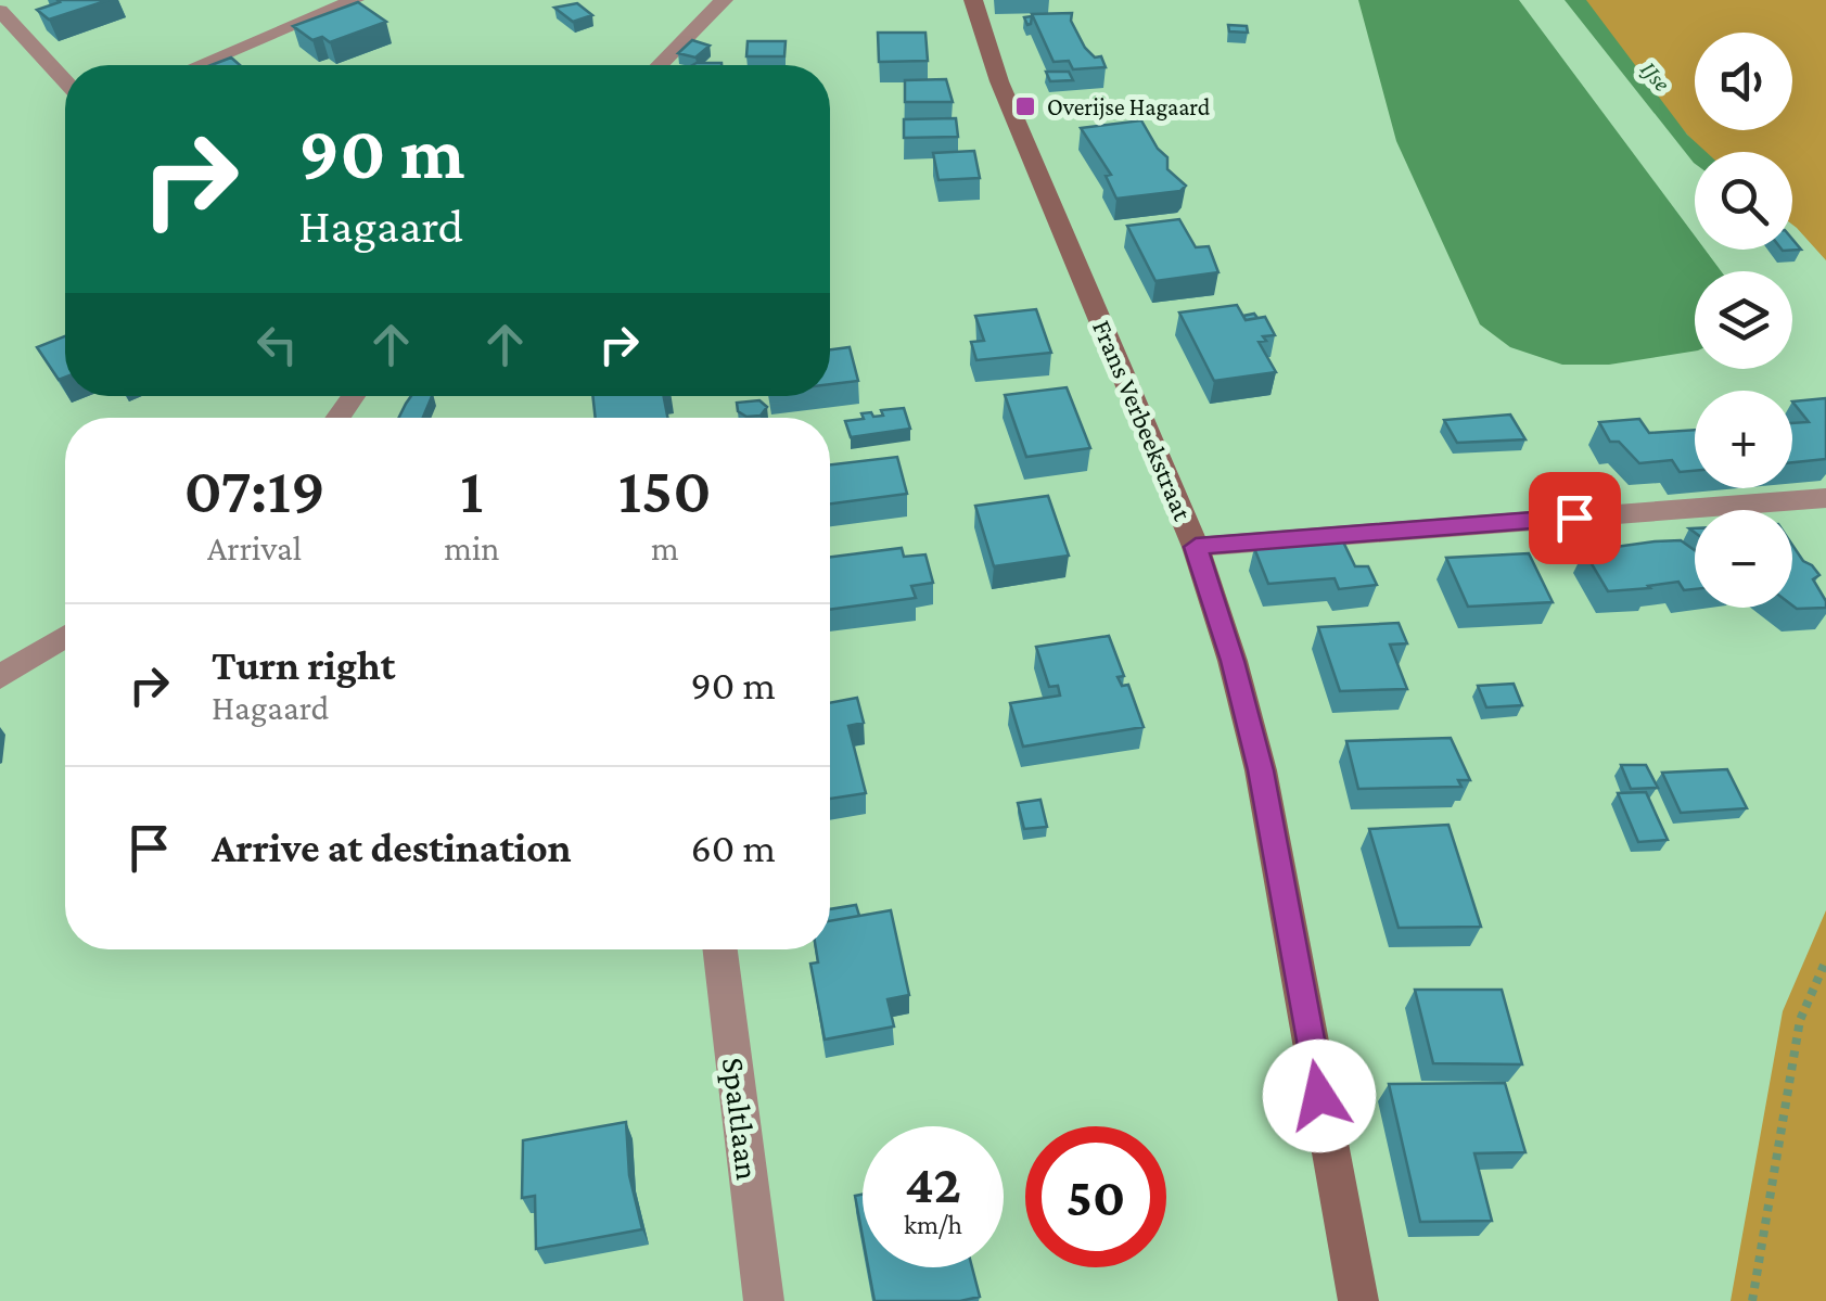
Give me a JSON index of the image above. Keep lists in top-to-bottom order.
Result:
{
  "streets": {
    "main road": ["Frans Verbeekstraat"],
    "street": ["Spaltlaan"]
  },
  "water": ["IJse"],
  "places": {
    "transit": ["Overijse Hagaard"]
  },
  "page": {
    "map_buttons": ["+", "−"],
    "turn": ["90 m", "Hagaard"],
    "eta": [
      "07:19",
      "Arrival",
      "1",
      "min",
      "150",
      "m"
    ],
    "list": [
      {
        "name": "Turn right",
        "note": "Hagaard",
        "value": "90 m"
      },
      {
        "name": "Arrive at destination",
        "value": "60 m"
      }
    ],
    "speed": "42 km/h",
    "limit": "50"
  }
}
